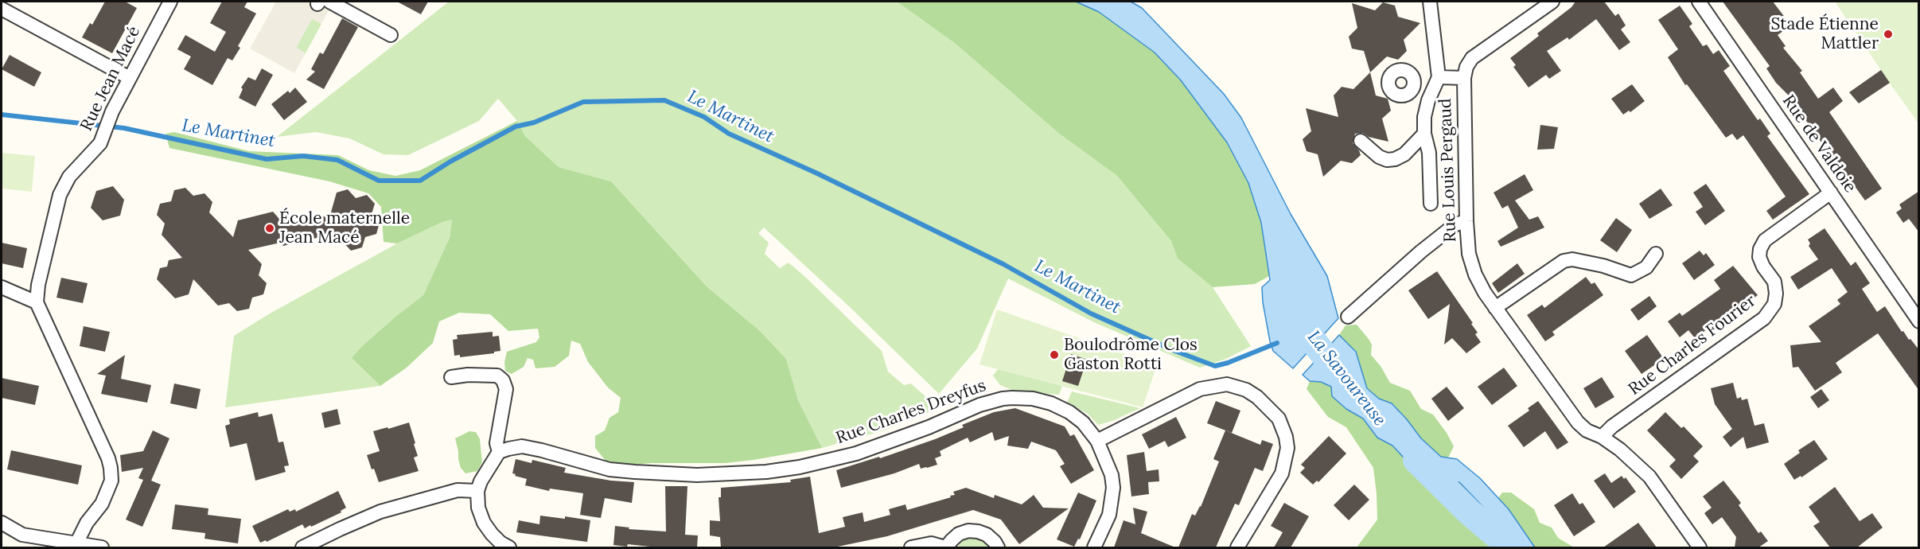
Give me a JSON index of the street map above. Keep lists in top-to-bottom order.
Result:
{
  "streets": {
    "street": [
      "Rue Jean Macé",
      "Rue de Valdoie",
      "Rue Louis Pergaud",
      "Rue Charles Fourier",
      "Rue Charles Dreyfus"
    ]
  },
  "crossings": [
    ["Rue de Valdoie", "Rue Charles Fourier"],
    ["Rue Louis Pergaud", "Rue Charles Fourier"]
  ],
  "water": ["Le Martinet", "La Savoureuse"],
  "places": ["Stade Étienne Mattler", "École maternelle Jean Macé", "Boulodrôme Clos Gaston Rotti"]
}
